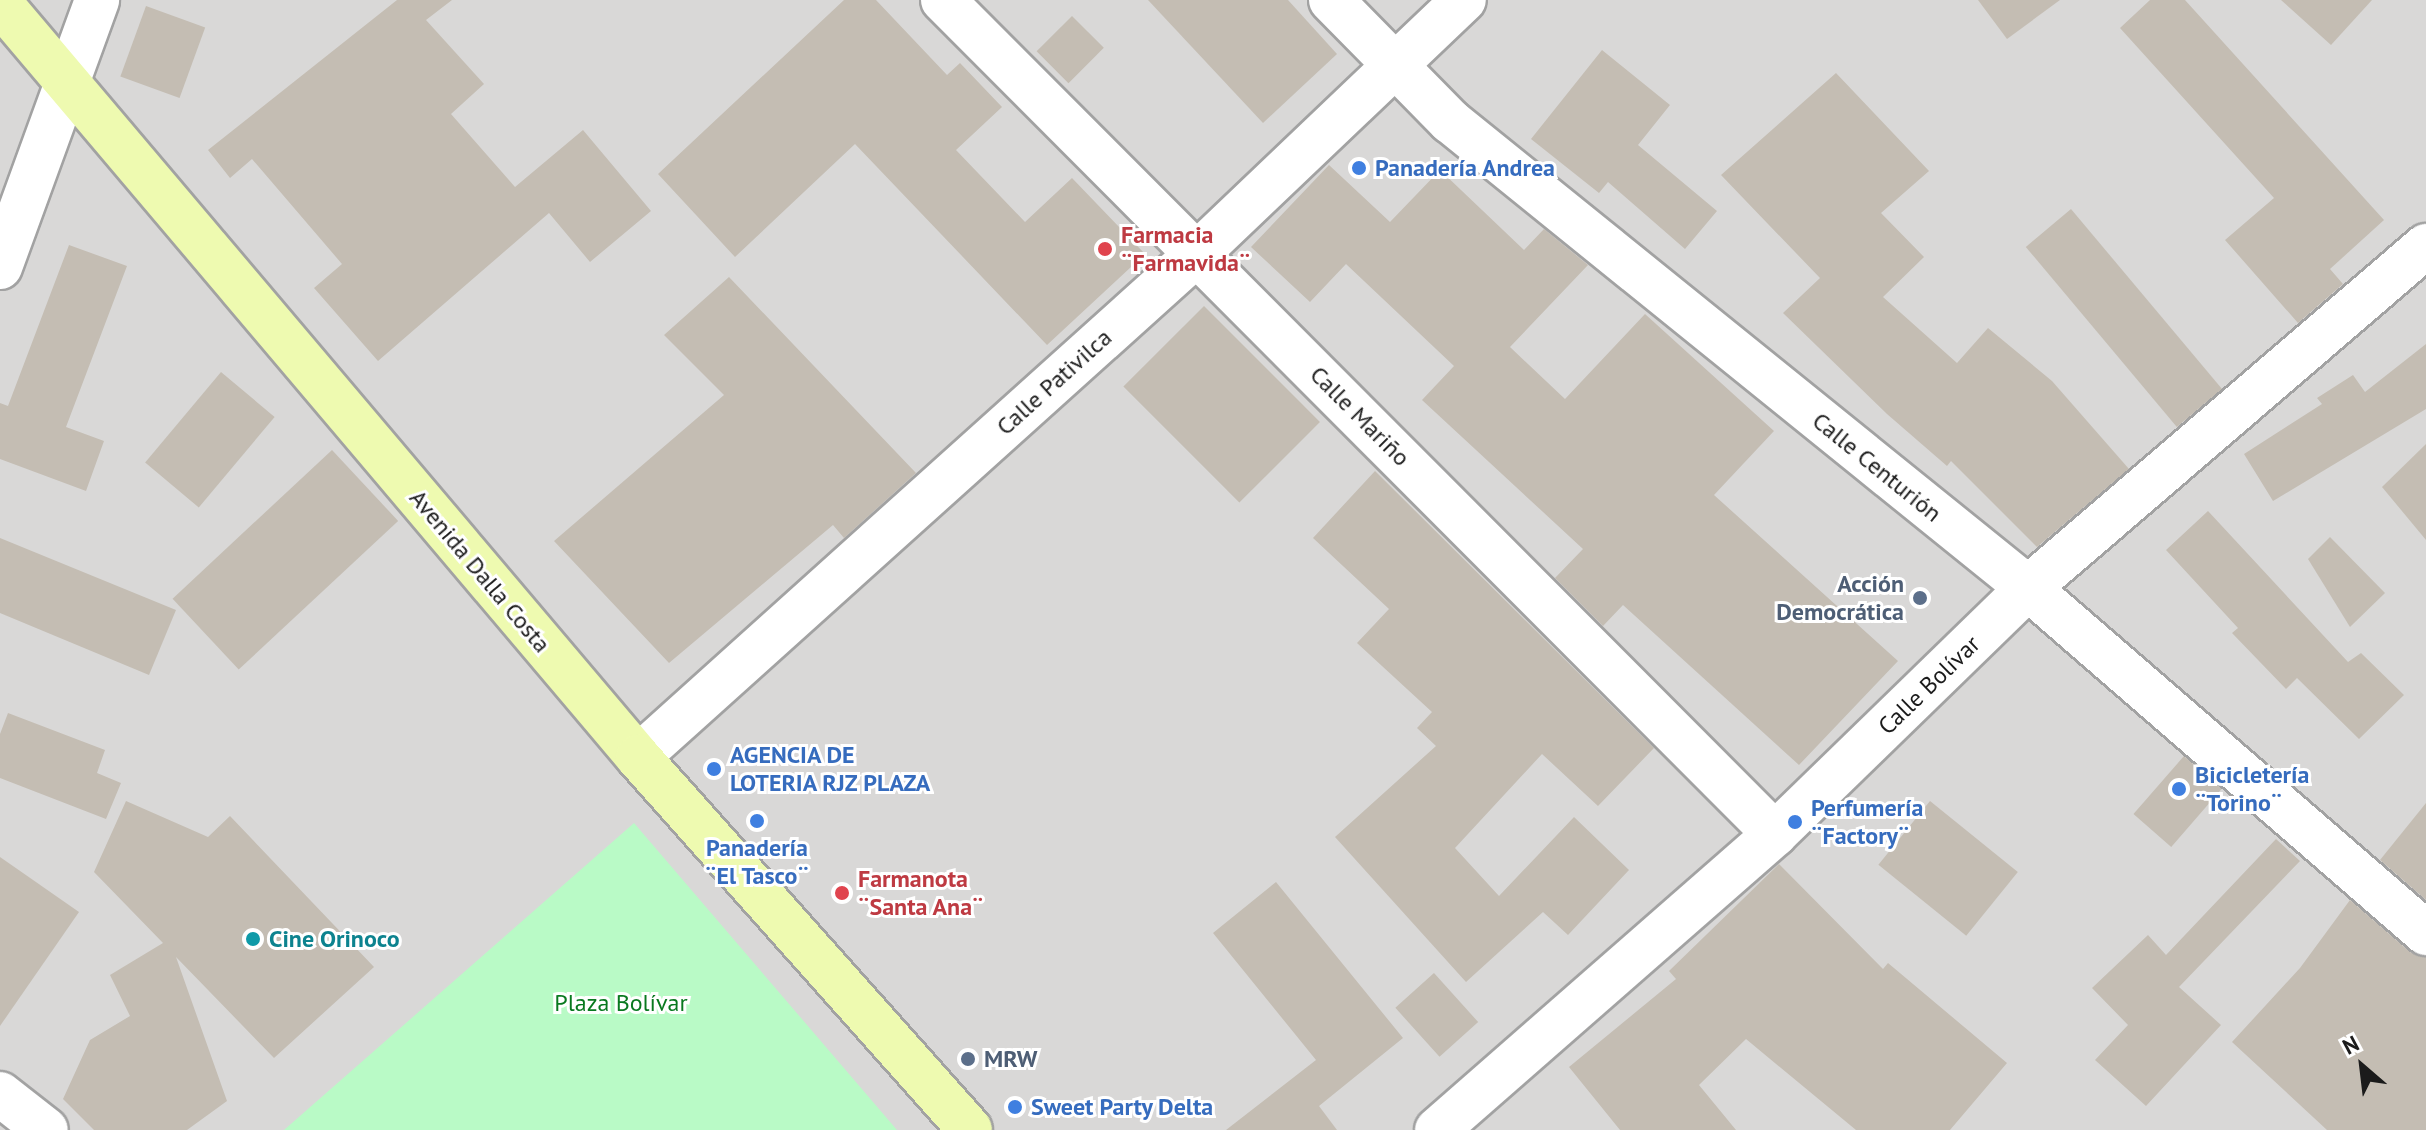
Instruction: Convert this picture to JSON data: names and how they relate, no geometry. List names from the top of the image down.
{
  "streets": {
    "main road": ["Avenida Dalla Costa"],
    "street": [
      "Calle Pativilca",
      "Calle Mariño",
      "Calle Centurión",
      "Calle Bolívar"
    ]
  },
  "crossings": [
    ["Calle Pativilca", "Calle Mariño"],
    ["Calle Pativilca", "Calle Centurión"],
    ["Calle Pativilca", "Avenida Dalla Costa"],
    ["Calle Mariño", "Calle Bolívar"],
    ["Calle Centurión", "Calle Bolívar"]
  ],
  "parks": ["Plaza Bolívar"],
  "places": [
    "Panadería Andrea",
    "Farmacia ¨Farmavida¨",
    "Acción Democrática",
    "AGENCIA DE LOTERIA RJZ PLAZA",
    "Bicicletería ¨Torino¨",
    "Panadería ¨El Tasco¨",
    "Perfumería ¨Factory¨",
    "Farmanota ¨Santa Ana¨",
    "Cine Orinoco",
    "MRW",
    "Sweet Party Delta"
  ],
  "north": "top left"
}
